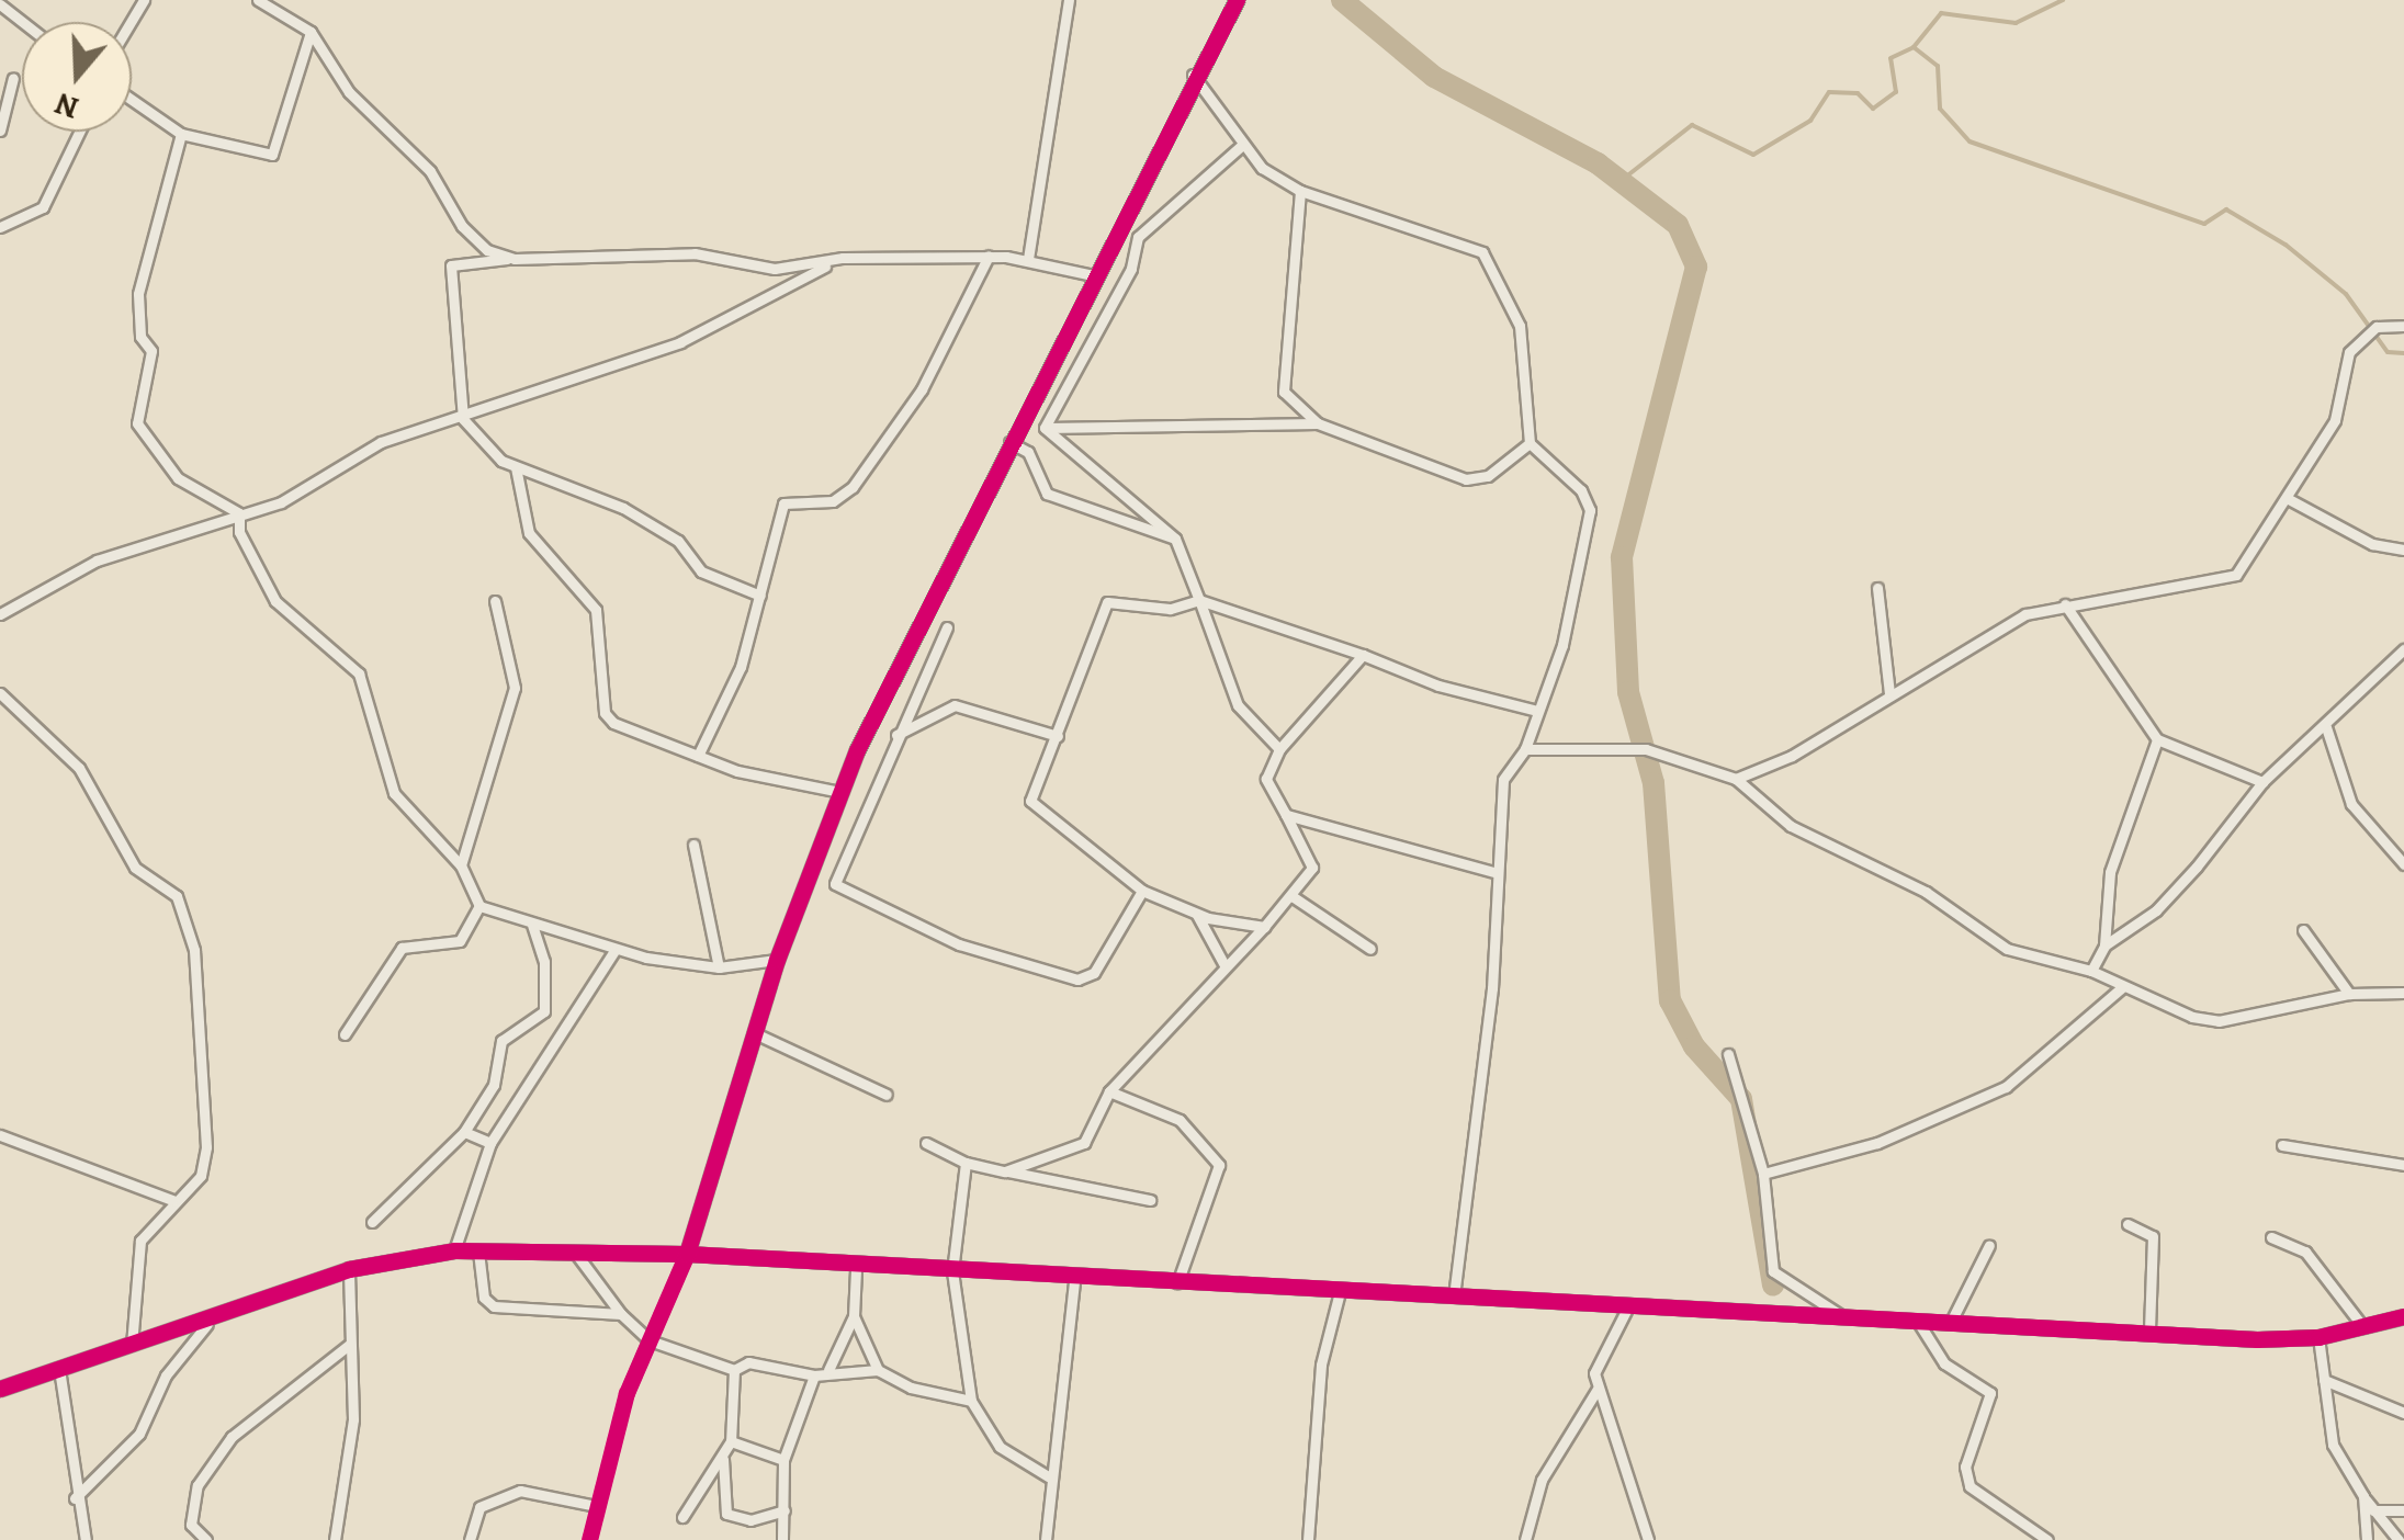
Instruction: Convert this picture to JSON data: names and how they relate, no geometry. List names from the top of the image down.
{
  "north": "bottom"
}
